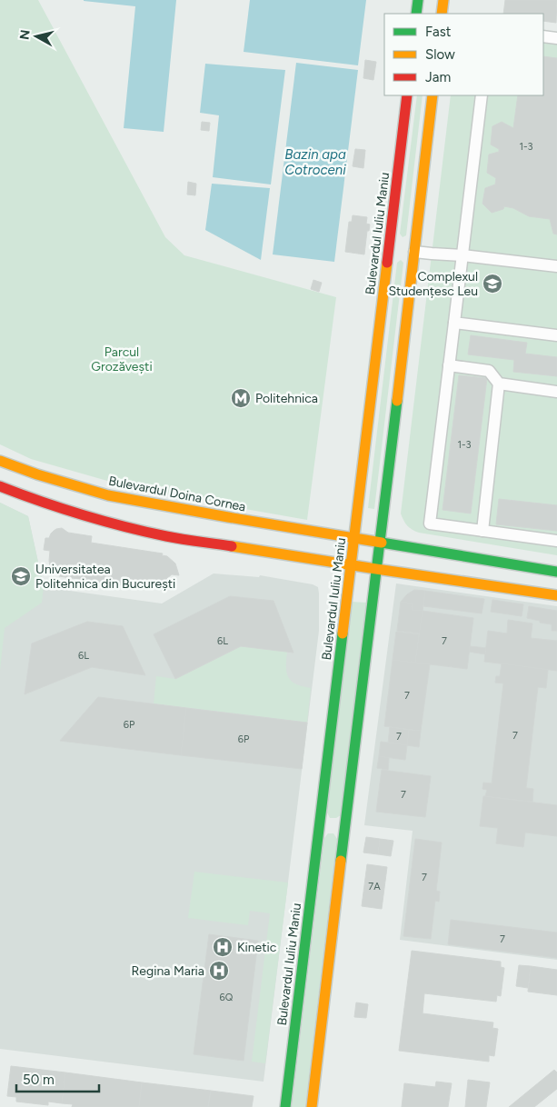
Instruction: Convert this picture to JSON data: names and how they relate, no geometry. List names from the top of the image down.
{
  "streets": {
    "main road": ["Bulevardul Iuliu Maniu", "Bulevardul Doina Cornea"]
  },
  "crossings": [
    ["Bulevardul Iuliu Maniu", "Bulevardul Doina Cornea"]
  ],
  "water": ["Bazin apa Cotroceni"],
  "parks": ["Parcul Grozăvești"],
  "places": {
    "school or university": ["Complexul Studențesc Leu", "Universitatea Politehnica din București"],
    "metro station": ["Politehnica"],
    "hospital": ["Kinetic", "Regina Maria"]
  },
  "house_numbers": [
    "1-3",
    "1-3",
    "6L",
    "7",
    "6L",
    "7",
    "6P",
    "7",
    "7",
    "6P",
    "7",
    "7",
    "7A",
    "7",
    "6Q"
  ],
  "legend": ["Fast", "Slow", "Jam"],
  "scale_bar": "50 m",
  "north": "left"
}
